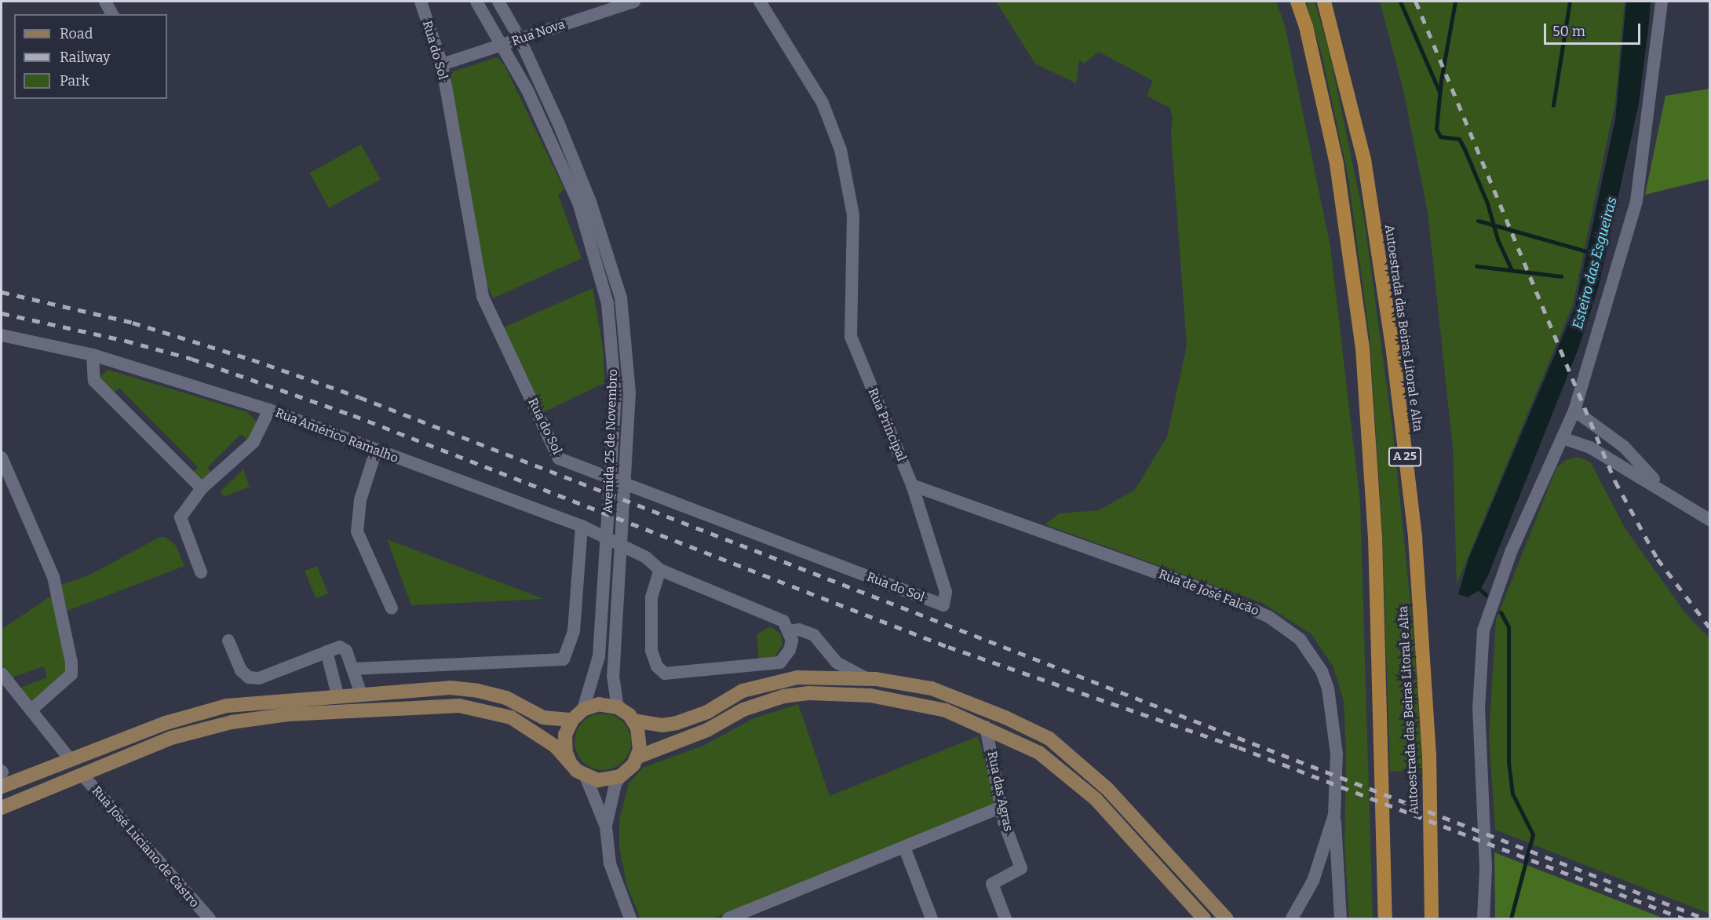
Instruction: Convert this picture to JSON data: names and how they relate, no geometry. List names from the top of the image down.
{
  "streets": {
    "highway": ["Autoestrada das Beiras Litoral e Alta", "A 25"],
    "street": [
      "Rua Nova",
      "Rua do Sol",
      "Rua Principal",
      "Rua Américo Ramalho",
      "Avenida 25 de Novembro",
      "Rua de José Falcão",
      "Rua das Agras",
      "Rua José Luciano de Castro"
    ]
  },
  "crossings": [
    ["Rua Nova", "Rua do Sol"],
    ["Rua Nova", "Avenida 25 de Novembro"],
    ["Rua do Sol", "Rua Principal"],
    ["Rua Principal", "Rua de José Falcão"]
  ],
  "water": ["Esteiro das Esgueiras"],
  "legend": ["Road", "Railway", "Park"],
  "scale_bar": "50 m"
}
